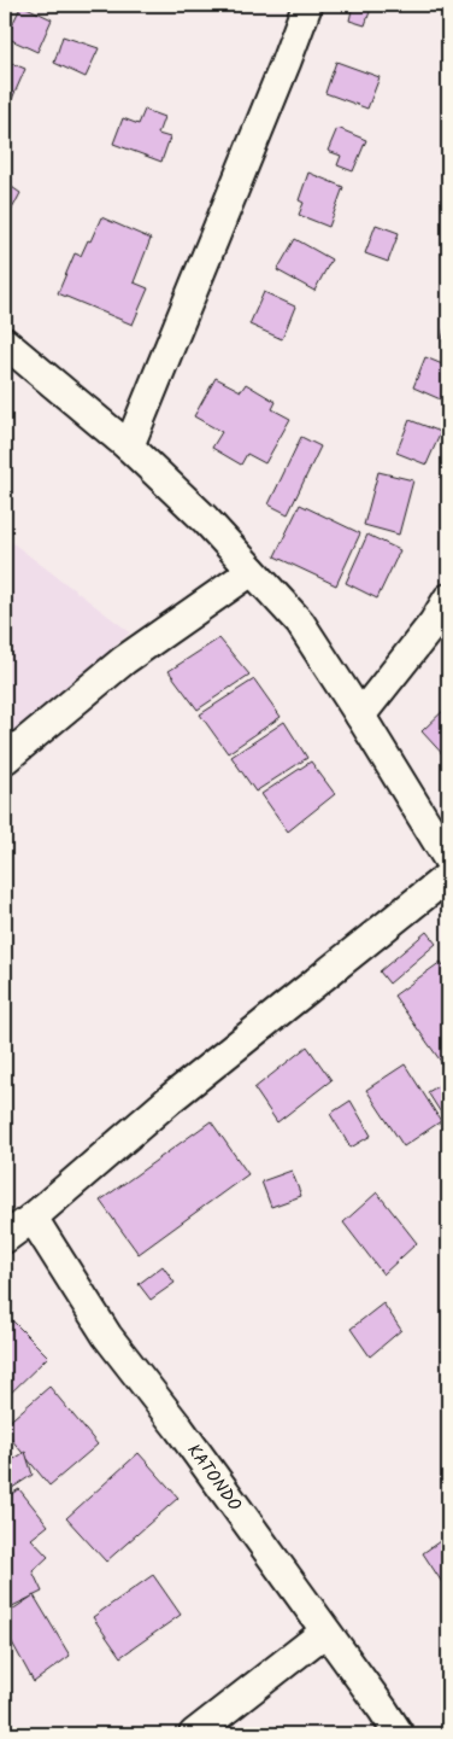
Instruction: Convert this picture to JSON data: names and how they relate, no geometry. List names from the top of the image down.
{
  "streets": {
    "street": ["KATONDO"]
  }
}
